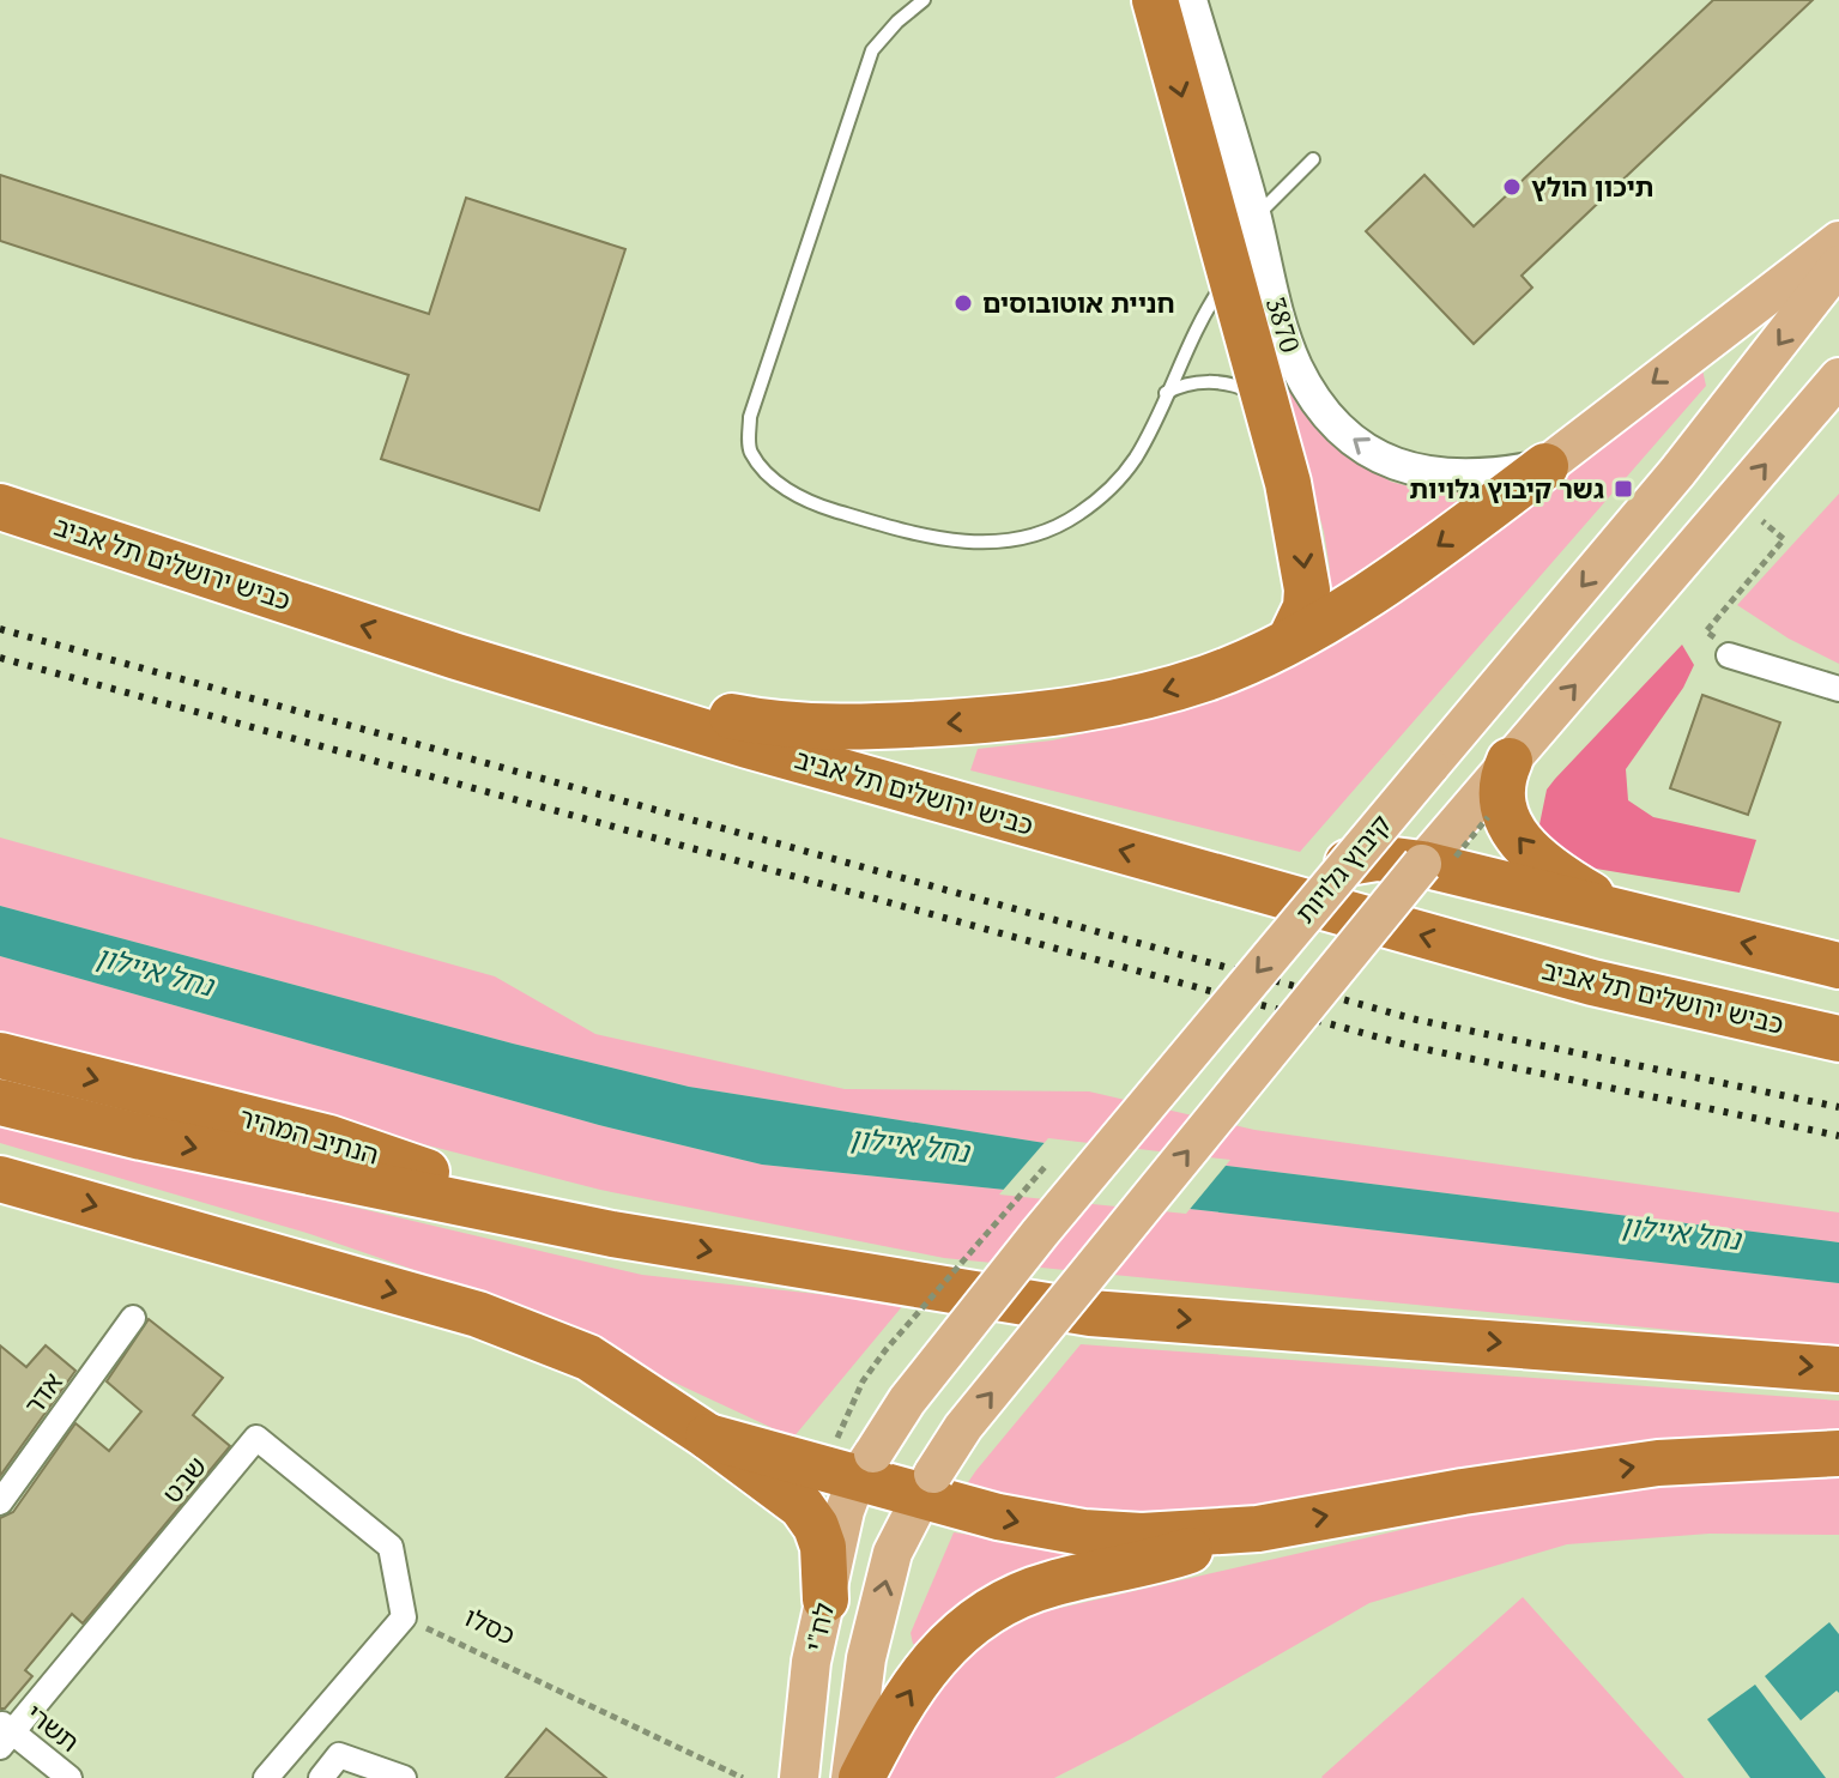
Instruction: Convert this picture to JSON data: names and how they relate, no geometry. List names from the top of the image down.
{
  "streets": {
    "highway": ["כביש ירושלים תל אביב", "הנתיב המהיר"],
    "main road": ["קיבוץ גלויות", "לח\"י"],
    "street": [
      "3870",
      "אדר",
      "שבט",
      "תשרי"
    ],
    "path": ["כסלו"]
  },
  "crossings": [
    ["קיבוץ גלויות", "לח\"י"],
    ["שבט", "כסלו"],
    ["שבט", "תשרי"]
  ],
  "one_way": ["3870"],
  "water": ["נחל איילון"],
  "places": {
    "other": ["תיכון הולץ", "חניית אוטובוסים"],
    "transit": ["גשר קיבוץ גלויות"]
  }
}
